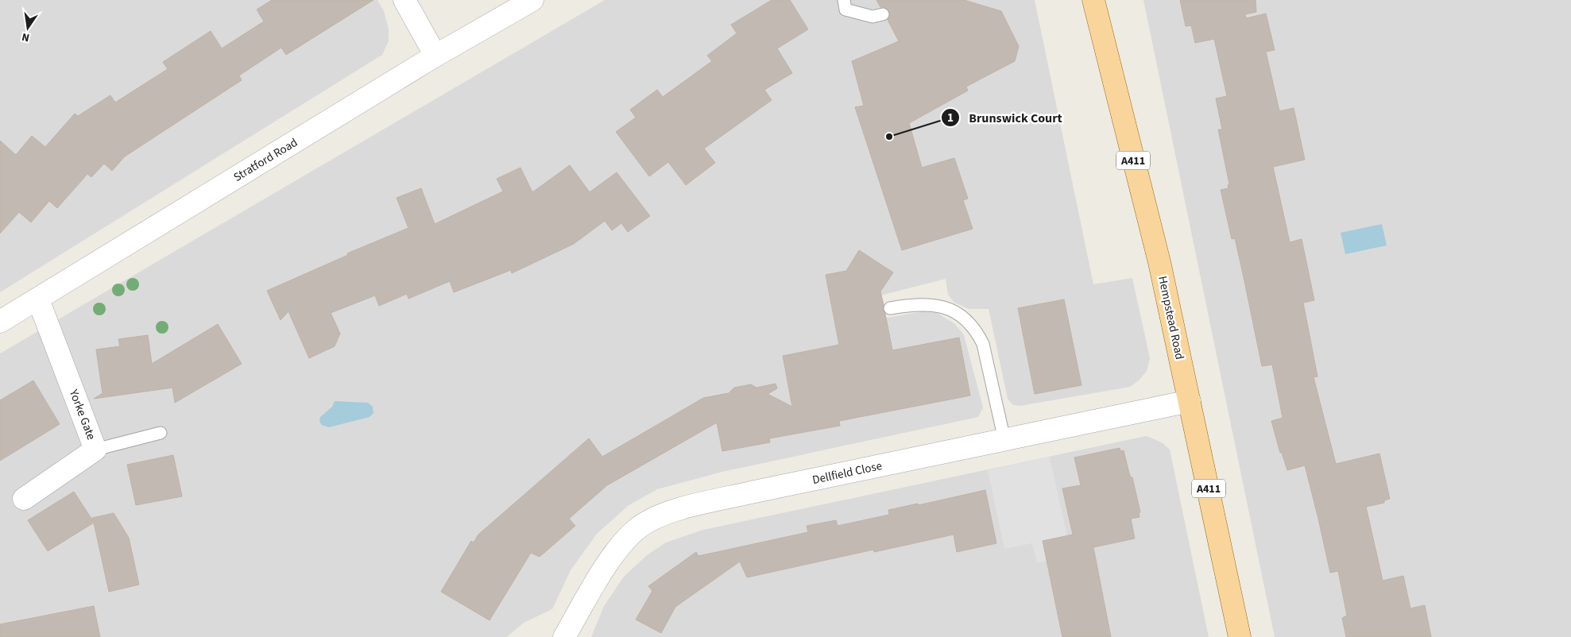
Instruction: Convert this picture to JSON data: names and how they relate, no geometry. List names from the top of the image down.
{
  "streets": {
    "main road": ["A411", "Hempstead Road"],
    "street": ["Stratford Road", "Yorke Gate", "Dellfield Close"]
  },
  "crossings": [
    ["Stratford Road", "Yorke Gate"],
    ["Hempstead Road", "Dellfield Close"]
  ],
  "places": ["Brunswick Court"],
  "north": "bottom"
}
